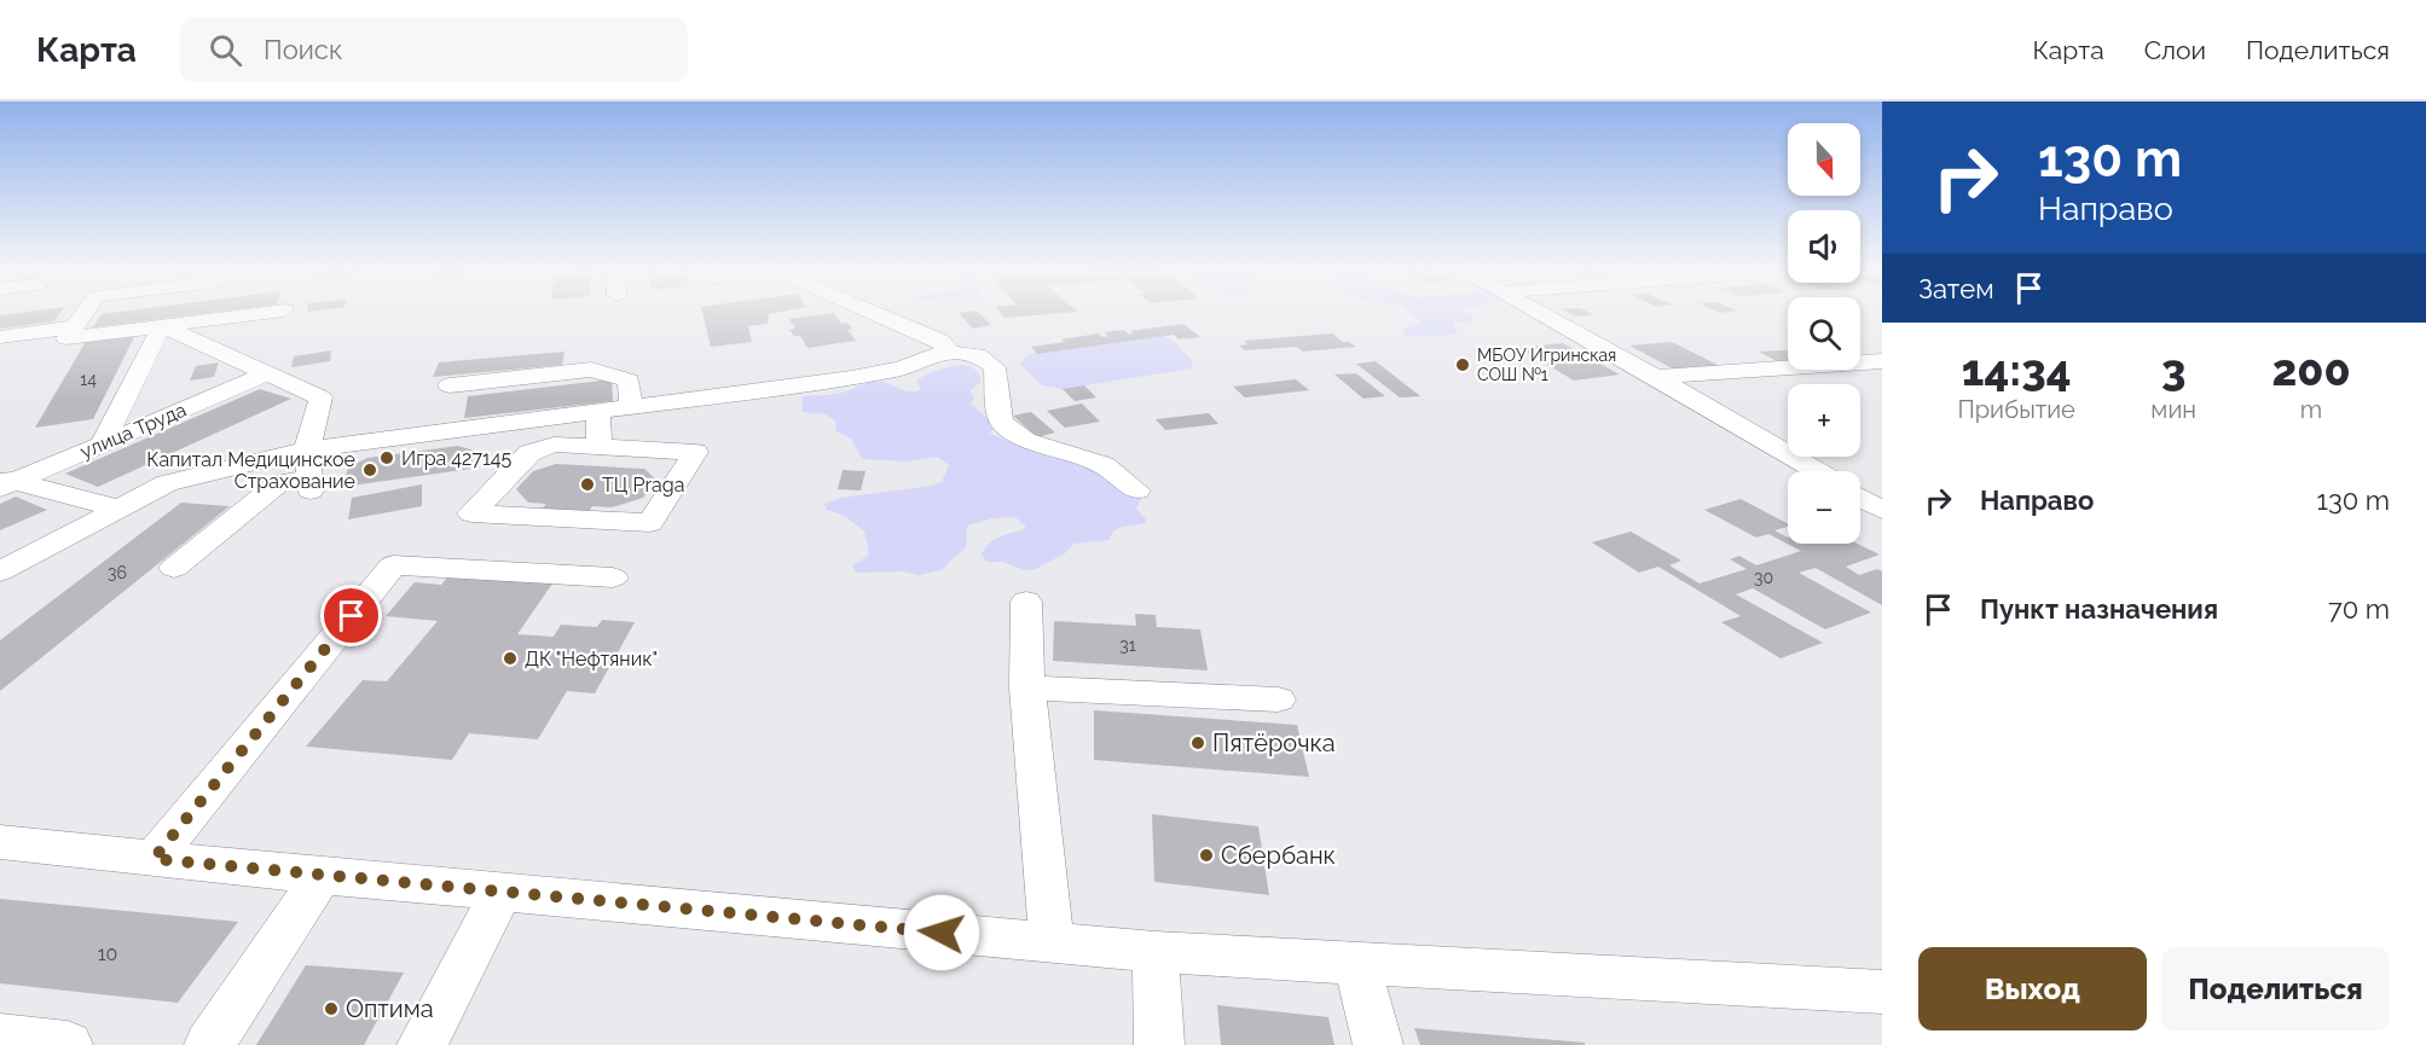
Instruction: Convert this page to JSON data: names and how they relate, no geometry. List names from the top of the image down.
{
  "streets": {
    "street": ["улица Труда"]
  },
  "places": [
    "МБОУ Игринская СОШ №1",
    "Игра 427145",
    "Капитал Медицинское Страхование",
    "ТЦ Praga",
    "ДК \"Нефтяник\"",
    "Пятёрочка",
    "Сбербанк",
    "Оптима"
  ],
  "house_numbers": [
    "14",
    "36",
    "30",
    "31",
    "10"
  ],
  "north": "bottom",
  "page": {
    "header": "Карта",
    "search": "Поиск",
    "nav": ["Карта", "Слои", "Поделиться"],
    "turn": ["130 m", "Направо"],
    "map_buttons": ["+", "−"],
    "then": "Затем",
    "eta": [
      "14:34",
      "Прибытие",
      "3",
      "мин",
      "200",
      "m"
    ],
    "list": [
      {
        "name": "Направо",
        "value": "130 m"
      },
      {
        "name": "Пункт назначения",
        "value": "70 m"
      }
    ],
    "buttons": ["Выход", "Поделиться"]
  }
}
